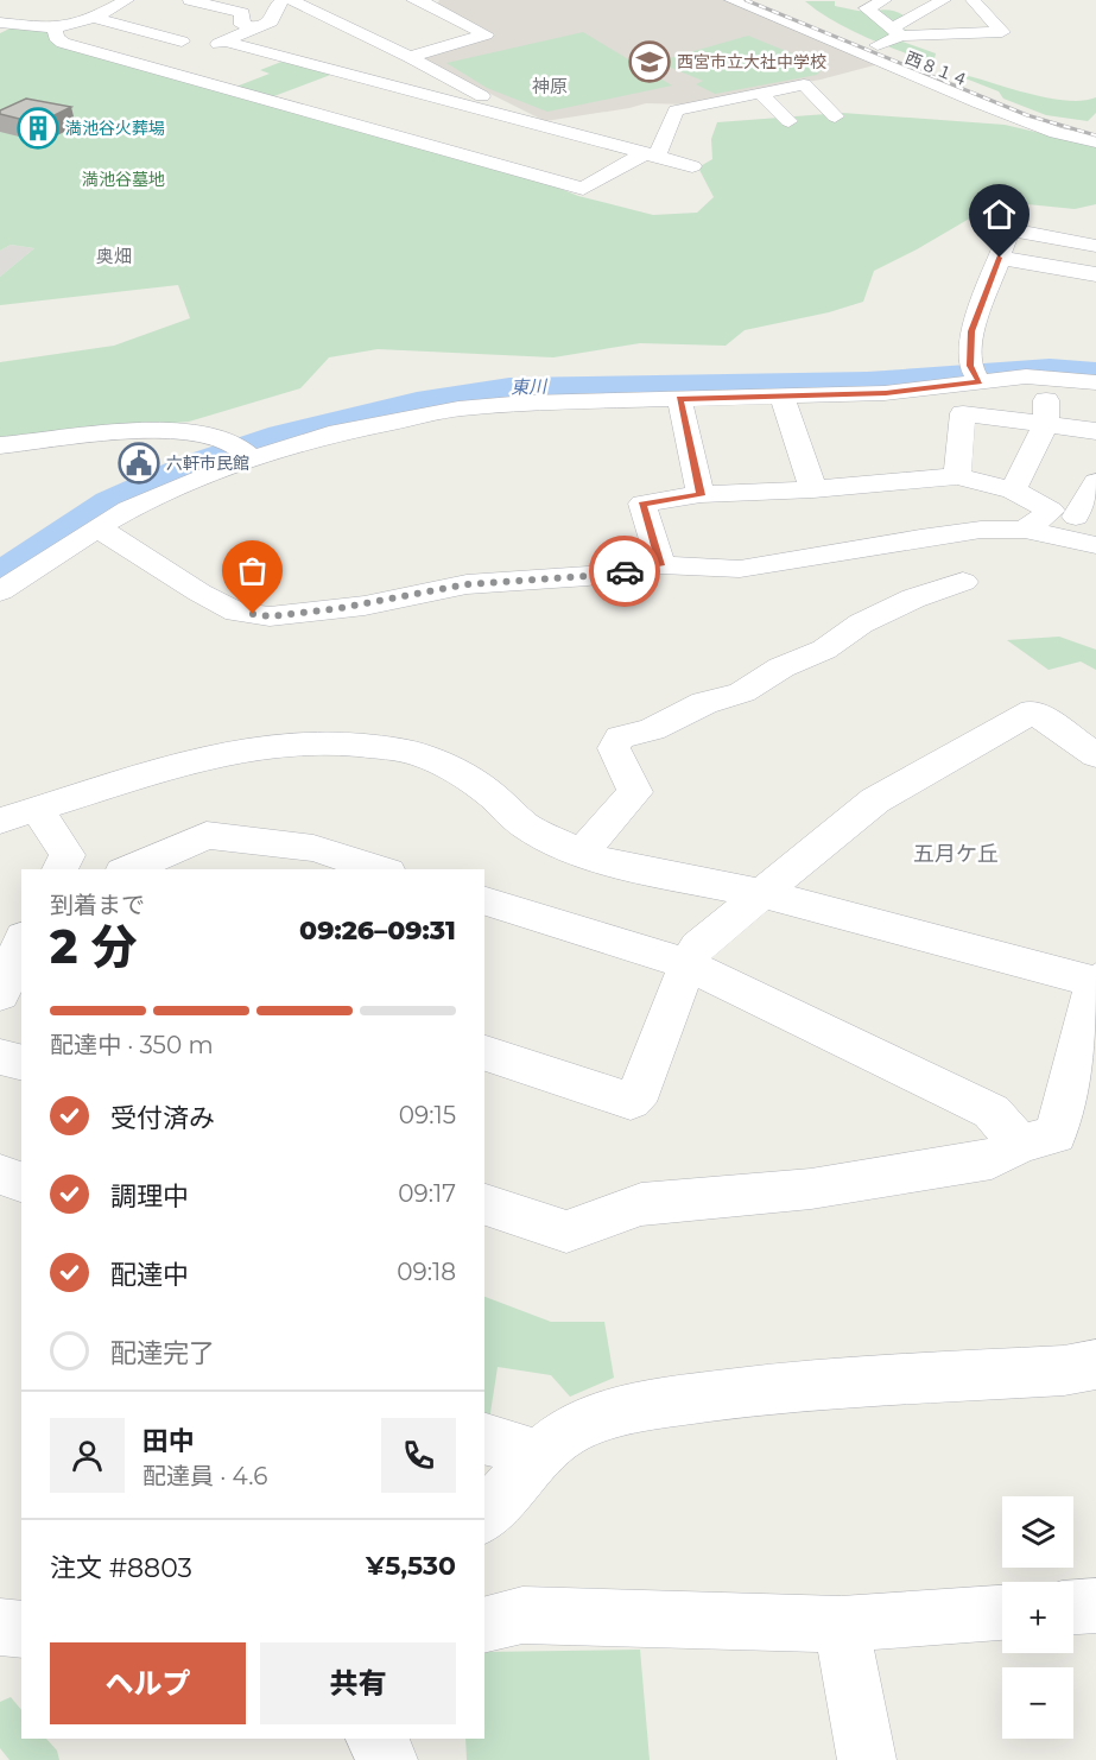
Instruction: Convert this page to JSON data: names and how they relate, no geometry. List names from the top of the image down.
{
  "streets": {
    "street": ["西８１４"]
  },
  "districts": ["神原", "奥畑", "五月ケ丘"],
  "water": ["東川"],
  "parks": ["満池谷墓地"],
  "places": {
    "school or university": ["西宮市立大社中学校"],
    "building": ["満池谷火葬場"],
    "public building": ["六軒市民館"]
  },
  "page": {
    "heading": ["2 分", "到着まで", "09:26–09:31"],
    "panel": [
      "田中",
      "配達員 · 4.6",
      "注文 #8803",
      "¥5,530"
    ],
    "bar": "配達中 · 350 m",
    "list": [
      ["受付済み", "09:15"],
      ["調理中", "09:17"],
      ["配達中", "09:18"],
      "配達完了"
    ],
    "map_buttons": ["+", "−"],
    "buttons": ["ヘルプ", "共有"]
  }
}
